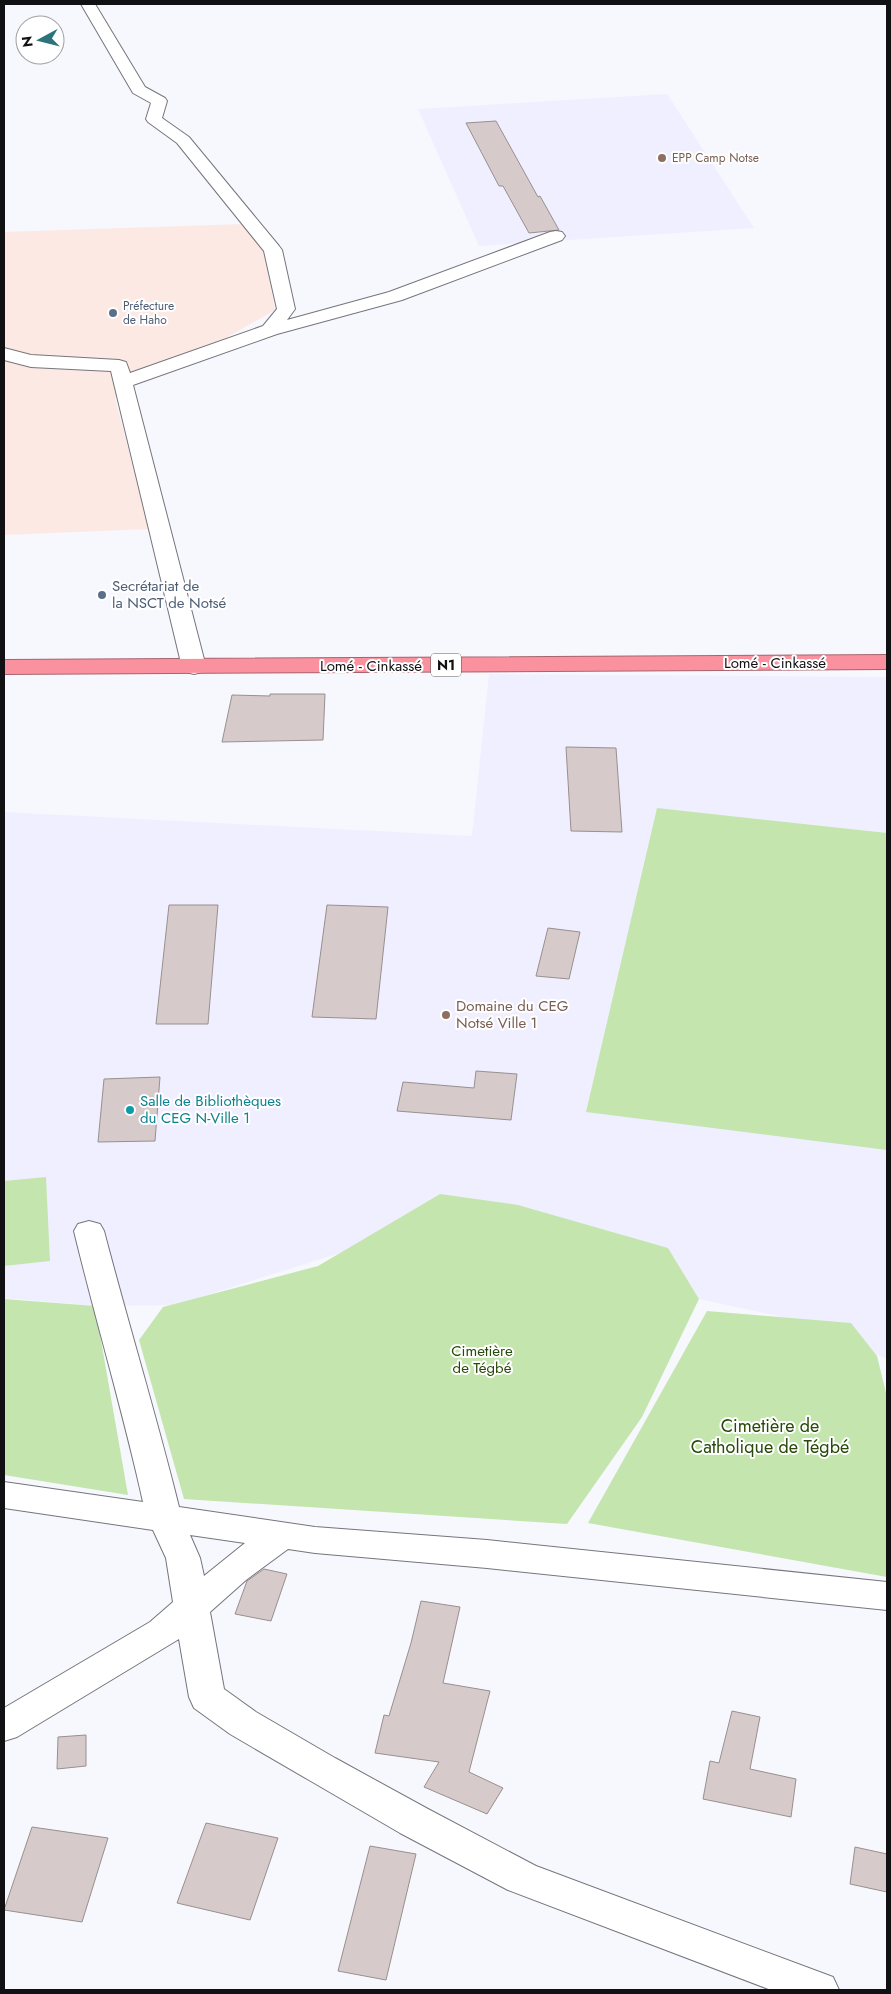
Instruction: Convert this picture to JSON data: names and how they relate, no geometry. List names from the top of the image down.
{
  "streets": {
    "highway": ["Lomé - Cinkassé", "N1"]
  },
  "parks": ["Cimetière de Tégbé", "Cimetière de Catholique de Tégbé"],
  "places": [
    "EPP Camp Notse",
    "Préfecture de Haho",
    "Secrétariat de la NSCT de Notsé",
    "Domaine du CEG Notsé Ville 1",
    "Salle de Bibliothèques du CEG N-Ville 1"
  ],
  "north": "left"
}
